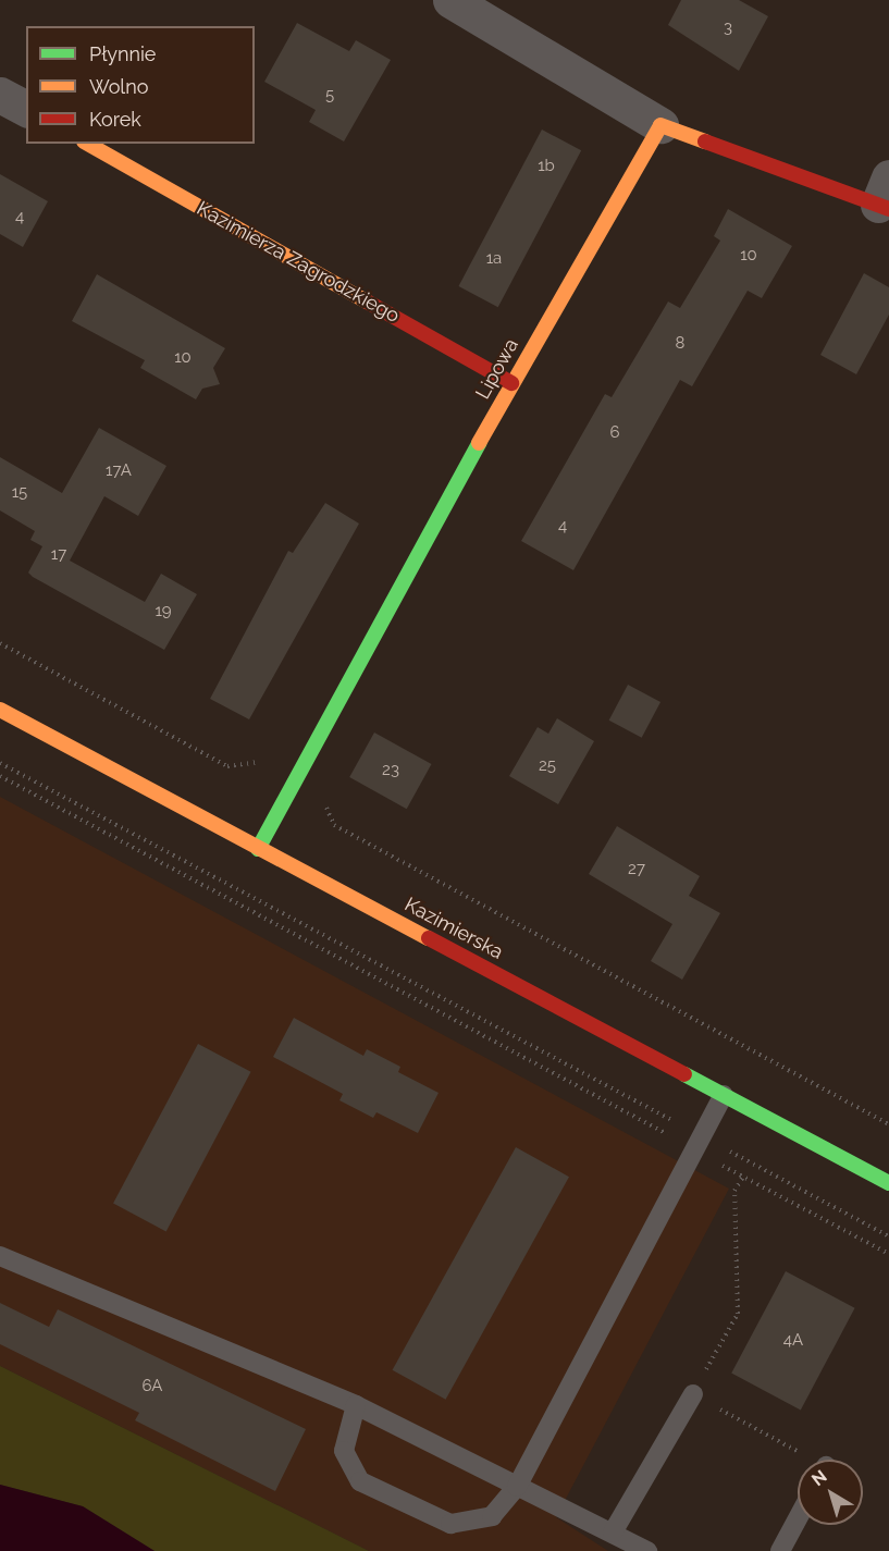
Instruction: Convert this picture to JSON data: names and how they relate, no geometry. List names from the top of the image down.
{
  "streets": {
    "street": ["Kazimierza Zagrodzkiego", "Lipowa", "Kazimierska"]
  },
  "crossings": [
    ["Kazimierza Zagrodzkiego", "Lipowa"],
    ["Lipowa", "Kazimierska"]
  ],
  "house_numbers": [
    "3",
    "5",
    "1b",
    "4",
    "10",
    "1a",
    "8",
    "10",
    "6",
    "17A",
    "15",
    "4",
    "17",
    "19",
    "25",
    "23",
    "27",
    "4A",
    "6A"
  ],
  "legend": ["Płynnie", "Wolno", "Korek"],
  "north": "top left"
}
